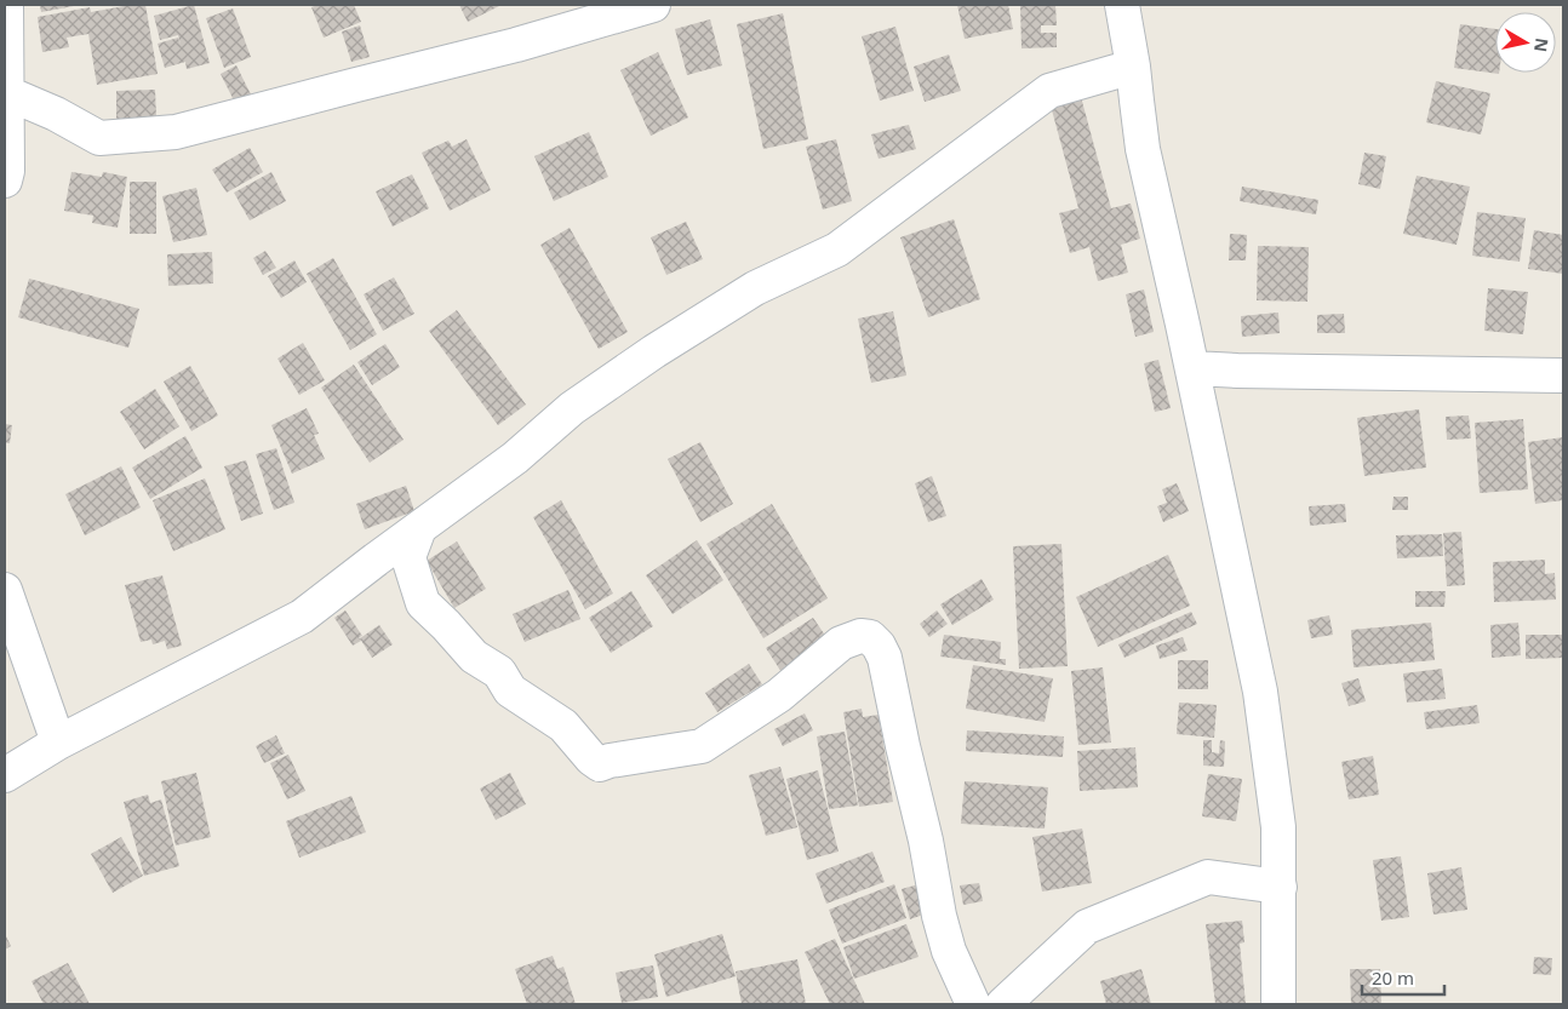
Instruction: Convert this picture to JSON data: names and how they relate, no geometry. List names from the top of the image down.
{
  "scale_bar": "20 m",
  "north": "right"
}
